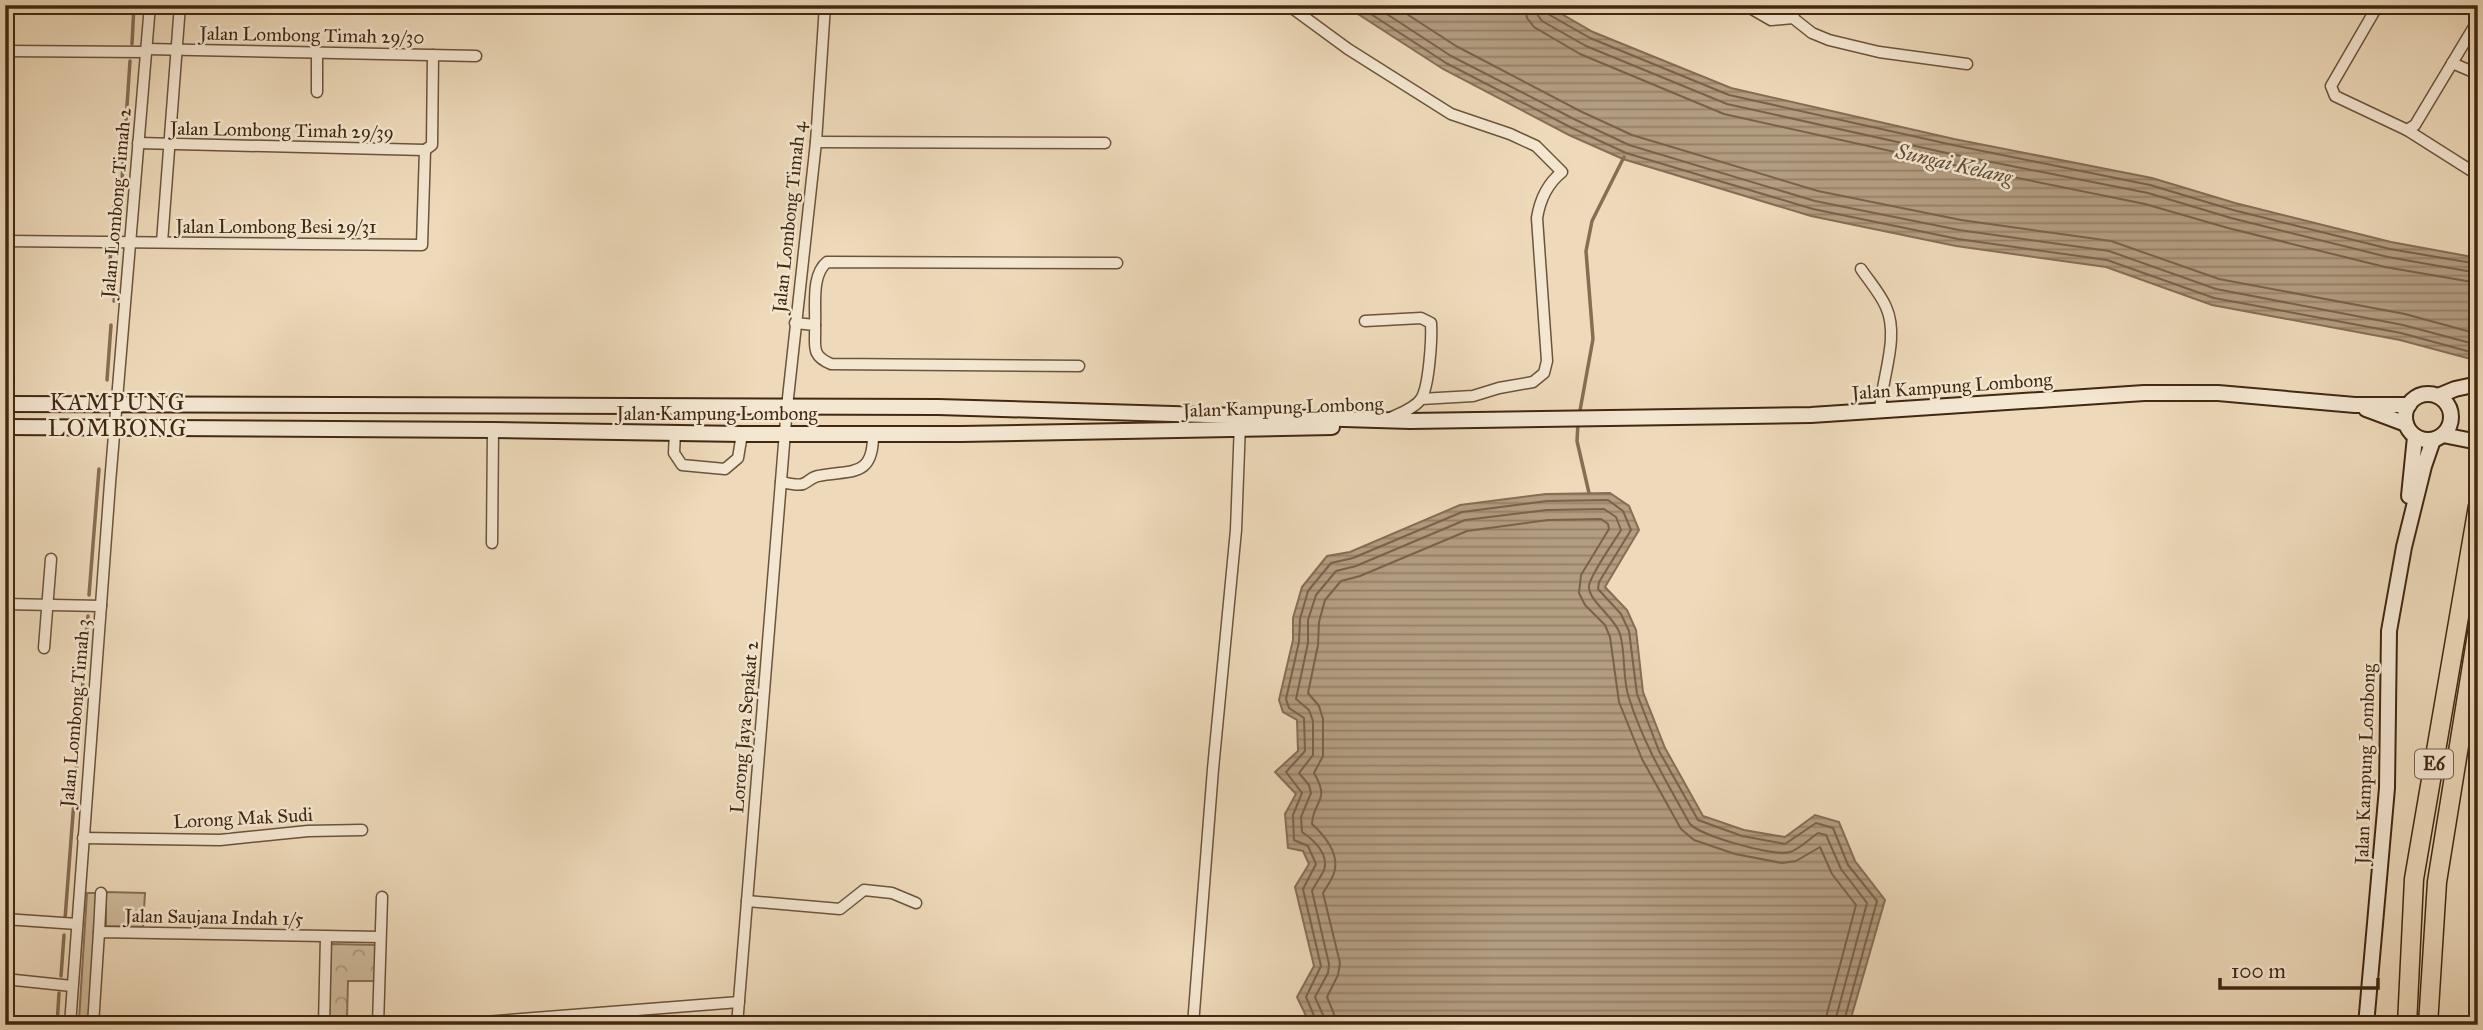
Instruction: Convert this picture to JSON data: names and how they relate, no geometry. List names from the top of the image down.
{
  "streets": {
    "highway": ["E6"],
    "street": [
      "Jalan Lombong Timah 29/30",
      "Jalan Lombong Timah 29/39",
      "Jalan Lombong Timah 2",
      "Jalan Lombong Timah 4",
      "Jalan Lombong Besi 29/31",
      "Jalan Kampung Lombong",
      "Jalan Lombong Timah 3",
      "Lorong Jaya Sepakat 2",
      "Lorong Mak Sudi",
      "Jalan Saujana Indah 1/5"
    ]
  },
  "crossings": [
    ["Jalan Lombong Timah 29/30", "Jalan Lombong Timah 2"],
    ["Jalan Lombong Timah 29/39", "Jalan Lombong Timah 2"],
    ["Jalan Lombong Timah 29/39", "Jalan Lombong Besi 29/31"],
    ["Jalan Lombong Timah 2", "Jalan Lombong Besi 29/31"],
    ["Jalan Lombong Timah 2", "Jalan Kampung Lombong"],
    ["Jalan Lombong Timah 2", "Jalan Lombong Timah 3"],
    ["Jalan Lombong Timah 4", "Jalan Kampung Lombong"],
    ["Jalan Lombong Timah 4", "Lorong Jaya Sepakat 2"],
    ["Jalan Kampung Lombong", "Jalan Lombong Timah 3"],
    ["Jalan Kampung Lombong", "Lorong Jaya Sepakat 2"],
    ["Jalan Lombong Timah 3", "Lorong Mak Sudi"]
  ],
  "districts": ["KAMPUNG LOMBONG"],
  "water": ["Sungai Kelang"],
  "scale_bar": "100 m"
}
